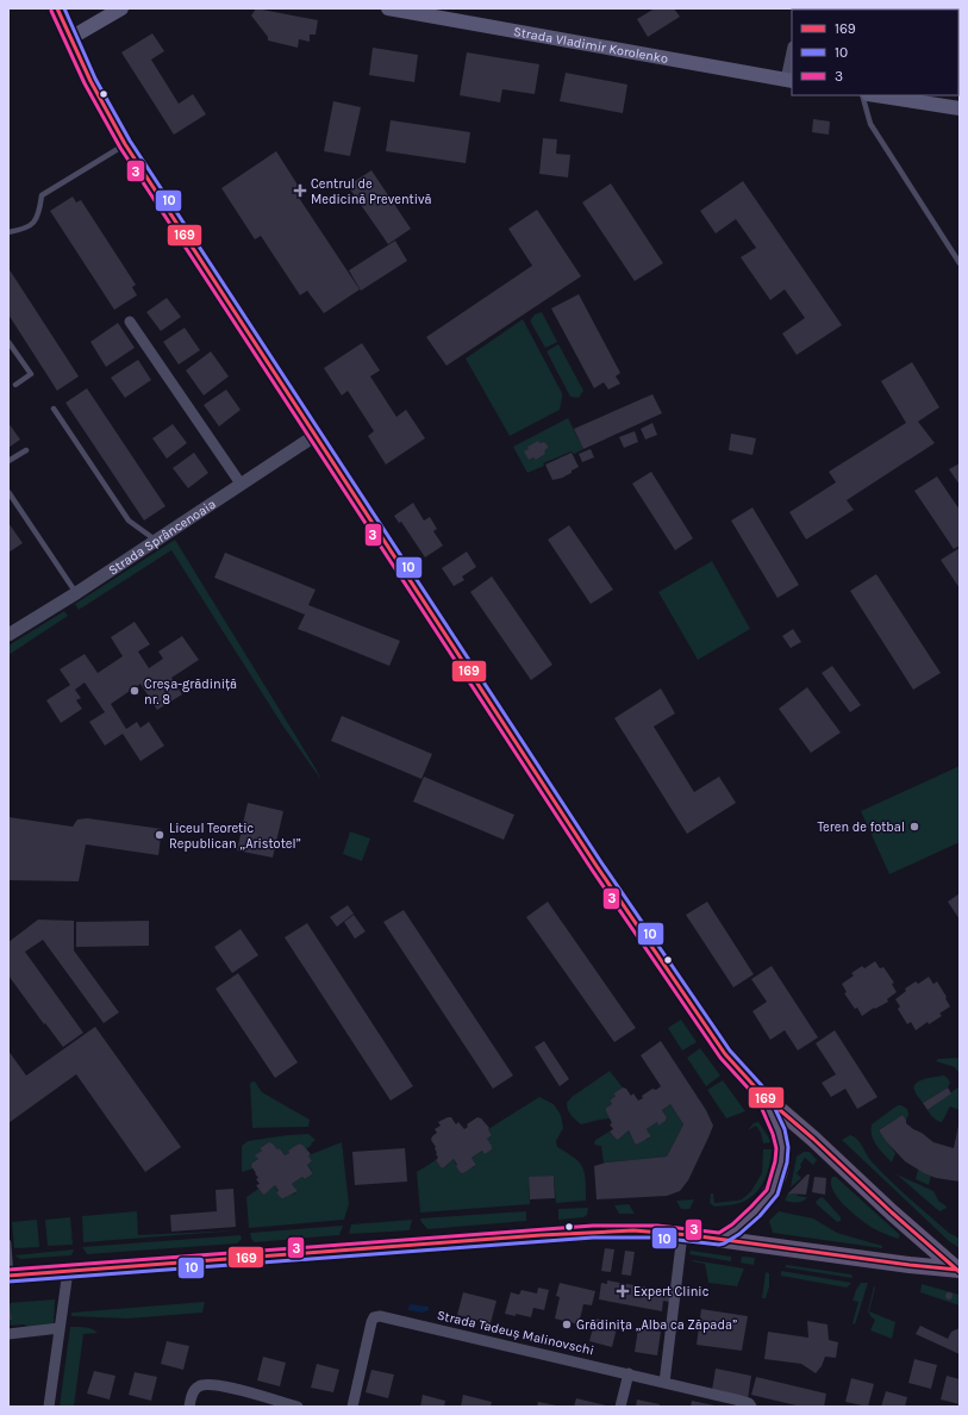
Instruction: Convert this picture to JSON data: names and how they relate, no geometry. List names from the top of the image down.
{
  "streets": {
    "main road": ["Strada Vladimir Korolenko"],
    "street": ["Strada Sprâncenoaia", "Strada Tadeuș Malinovschi"]
  },
  "places": {
    "health": ["Centrul de Medicină Preventivă", "Expert Clinic"],
    "other": [
      "Creșa-grădiniță nr. 8",
      "Teren de fotbal",
      "Liceul Teoretic Republican „Aristotel”",
      "Grădinița „Alba ca Zăpada”"
    ]
  },
  "lines": ["transit line 169", "transit line 10", "transit line 3"],
  "legend": ["169", "10", "3"]
}
